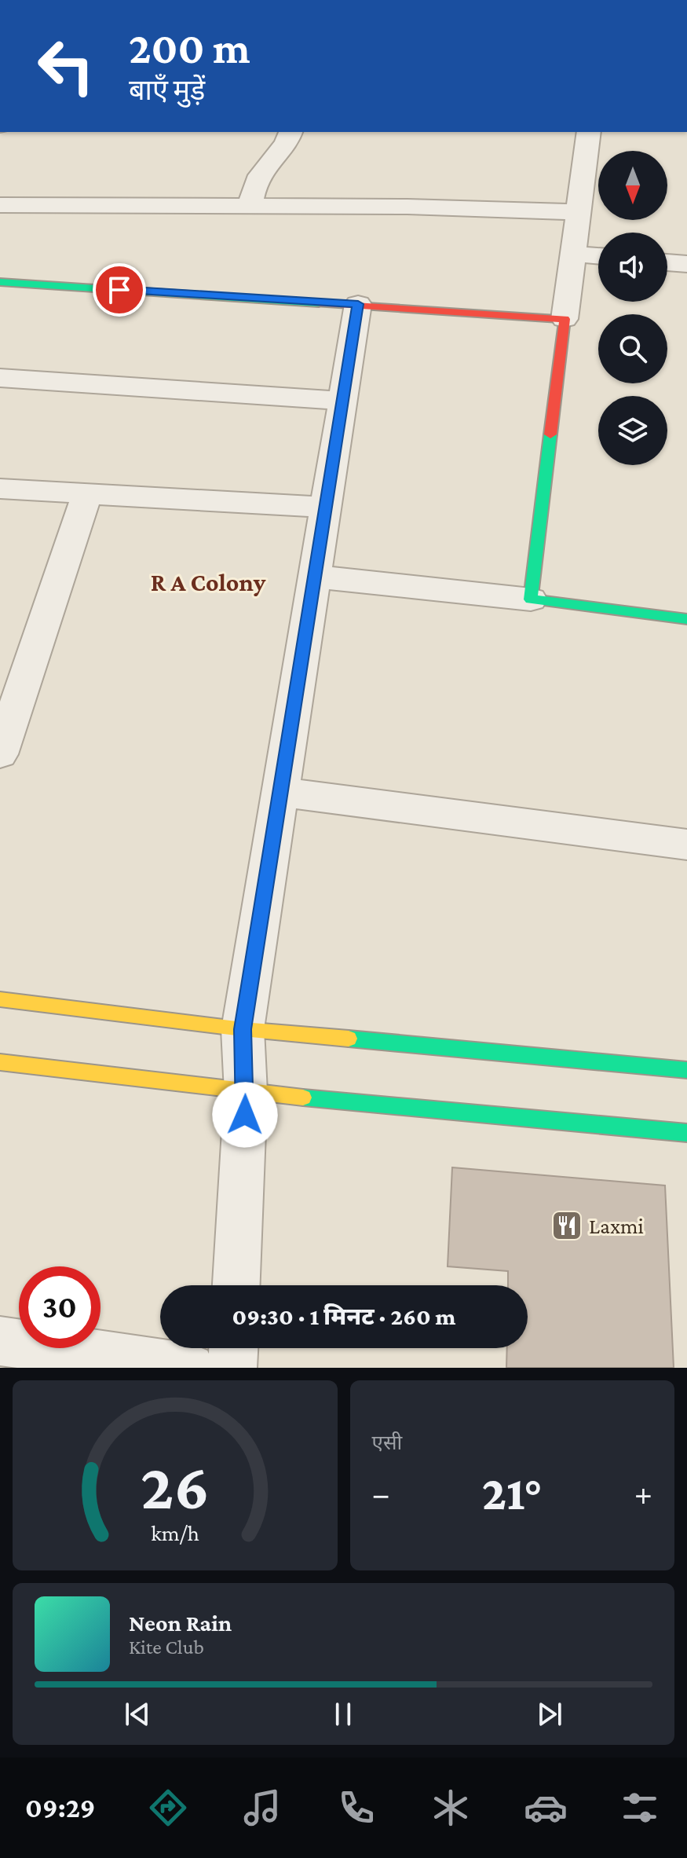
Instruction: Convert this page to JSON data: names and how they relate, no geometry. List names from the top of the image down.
{
  "districts": ["R A Colony"],
  "places": {
    "restaurant": ["Laxmi"]
  },
  "north": "bottom",
  "page": {
    "turn": ["200 m", "बाएँ मुड़ें"],
    "limit": "30",
    "trip": "09:30 · 1 मिनट · 260 m",
    "tile": "एसी",
    "heat": ["−", "21°", "+"],
    "song": ["Neon Rain", "Kite Club"],
    "tabs": "09:29",
    "gauge": ["26", "km/h"]
  }
}
